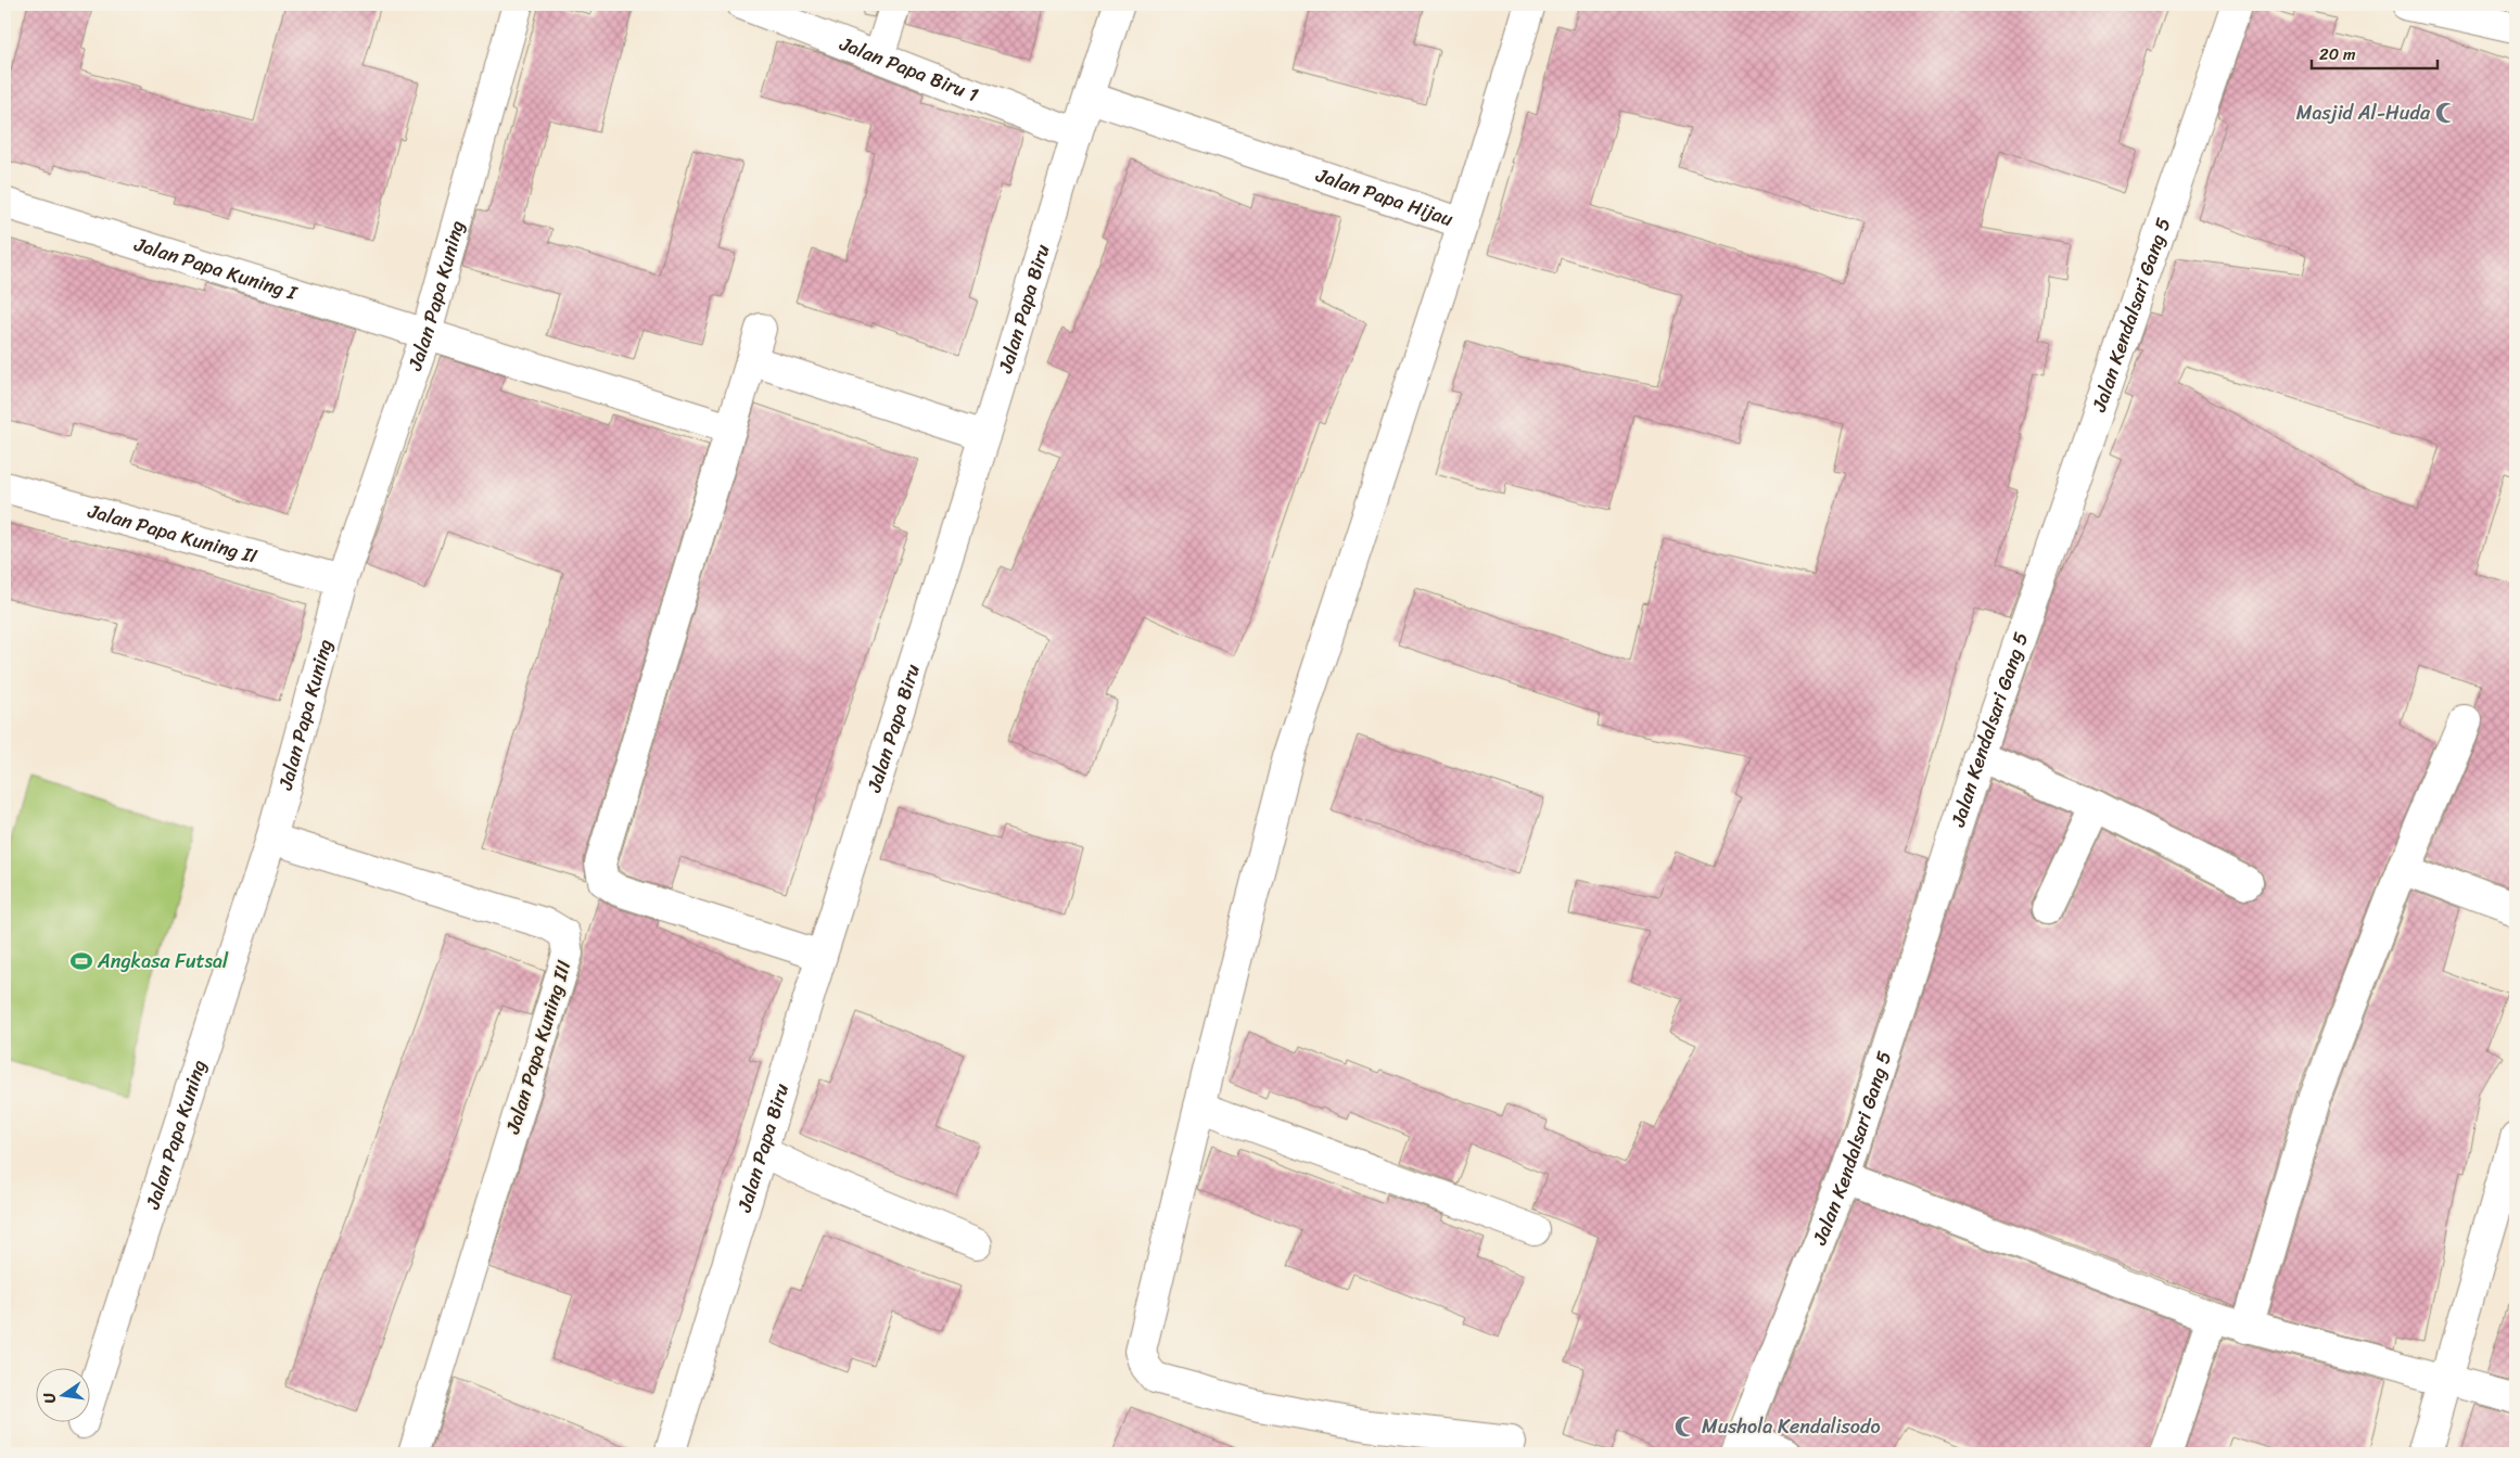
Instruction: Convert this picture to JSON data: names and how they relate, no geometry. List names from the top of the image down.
{
  "streets": {
    "street": [
      "Jalan Papa Biru 1",
      "Jalan Papa Hijau",
      "Jalan Papa Kuning I",
      "Jalan Papa Kuning",
      "Jalan Papa Biru",
      "Jalan Kendalsari Gang 5",
      "Jalan Papa Kuning II",
      "Jalan Papa Kuning III"
    ]
  },
  "crossings": [
    ["Jalan Papa Biru 1", "Jalan Papa Biru"],
    ["Jalan Papa Hijau", "Jalan Papa Biru"],
    ["Jalan Papa Kuning I", "Jalan Papa Kuning"],
    ["Jalan Papa Kuning", "Jalan Papa Kuning II"],
    ["Jalan Papa Kuning", "Jalan Papa Kuning III"]
  ],
  "places": {
    "mosque": ["Masjid Al-Huda", "Mushola Kendalisodo"],
    "sports": ["Angkasa Futsal"]
  },
  "scale_bar": "20 m",
  "north": "left"
}
